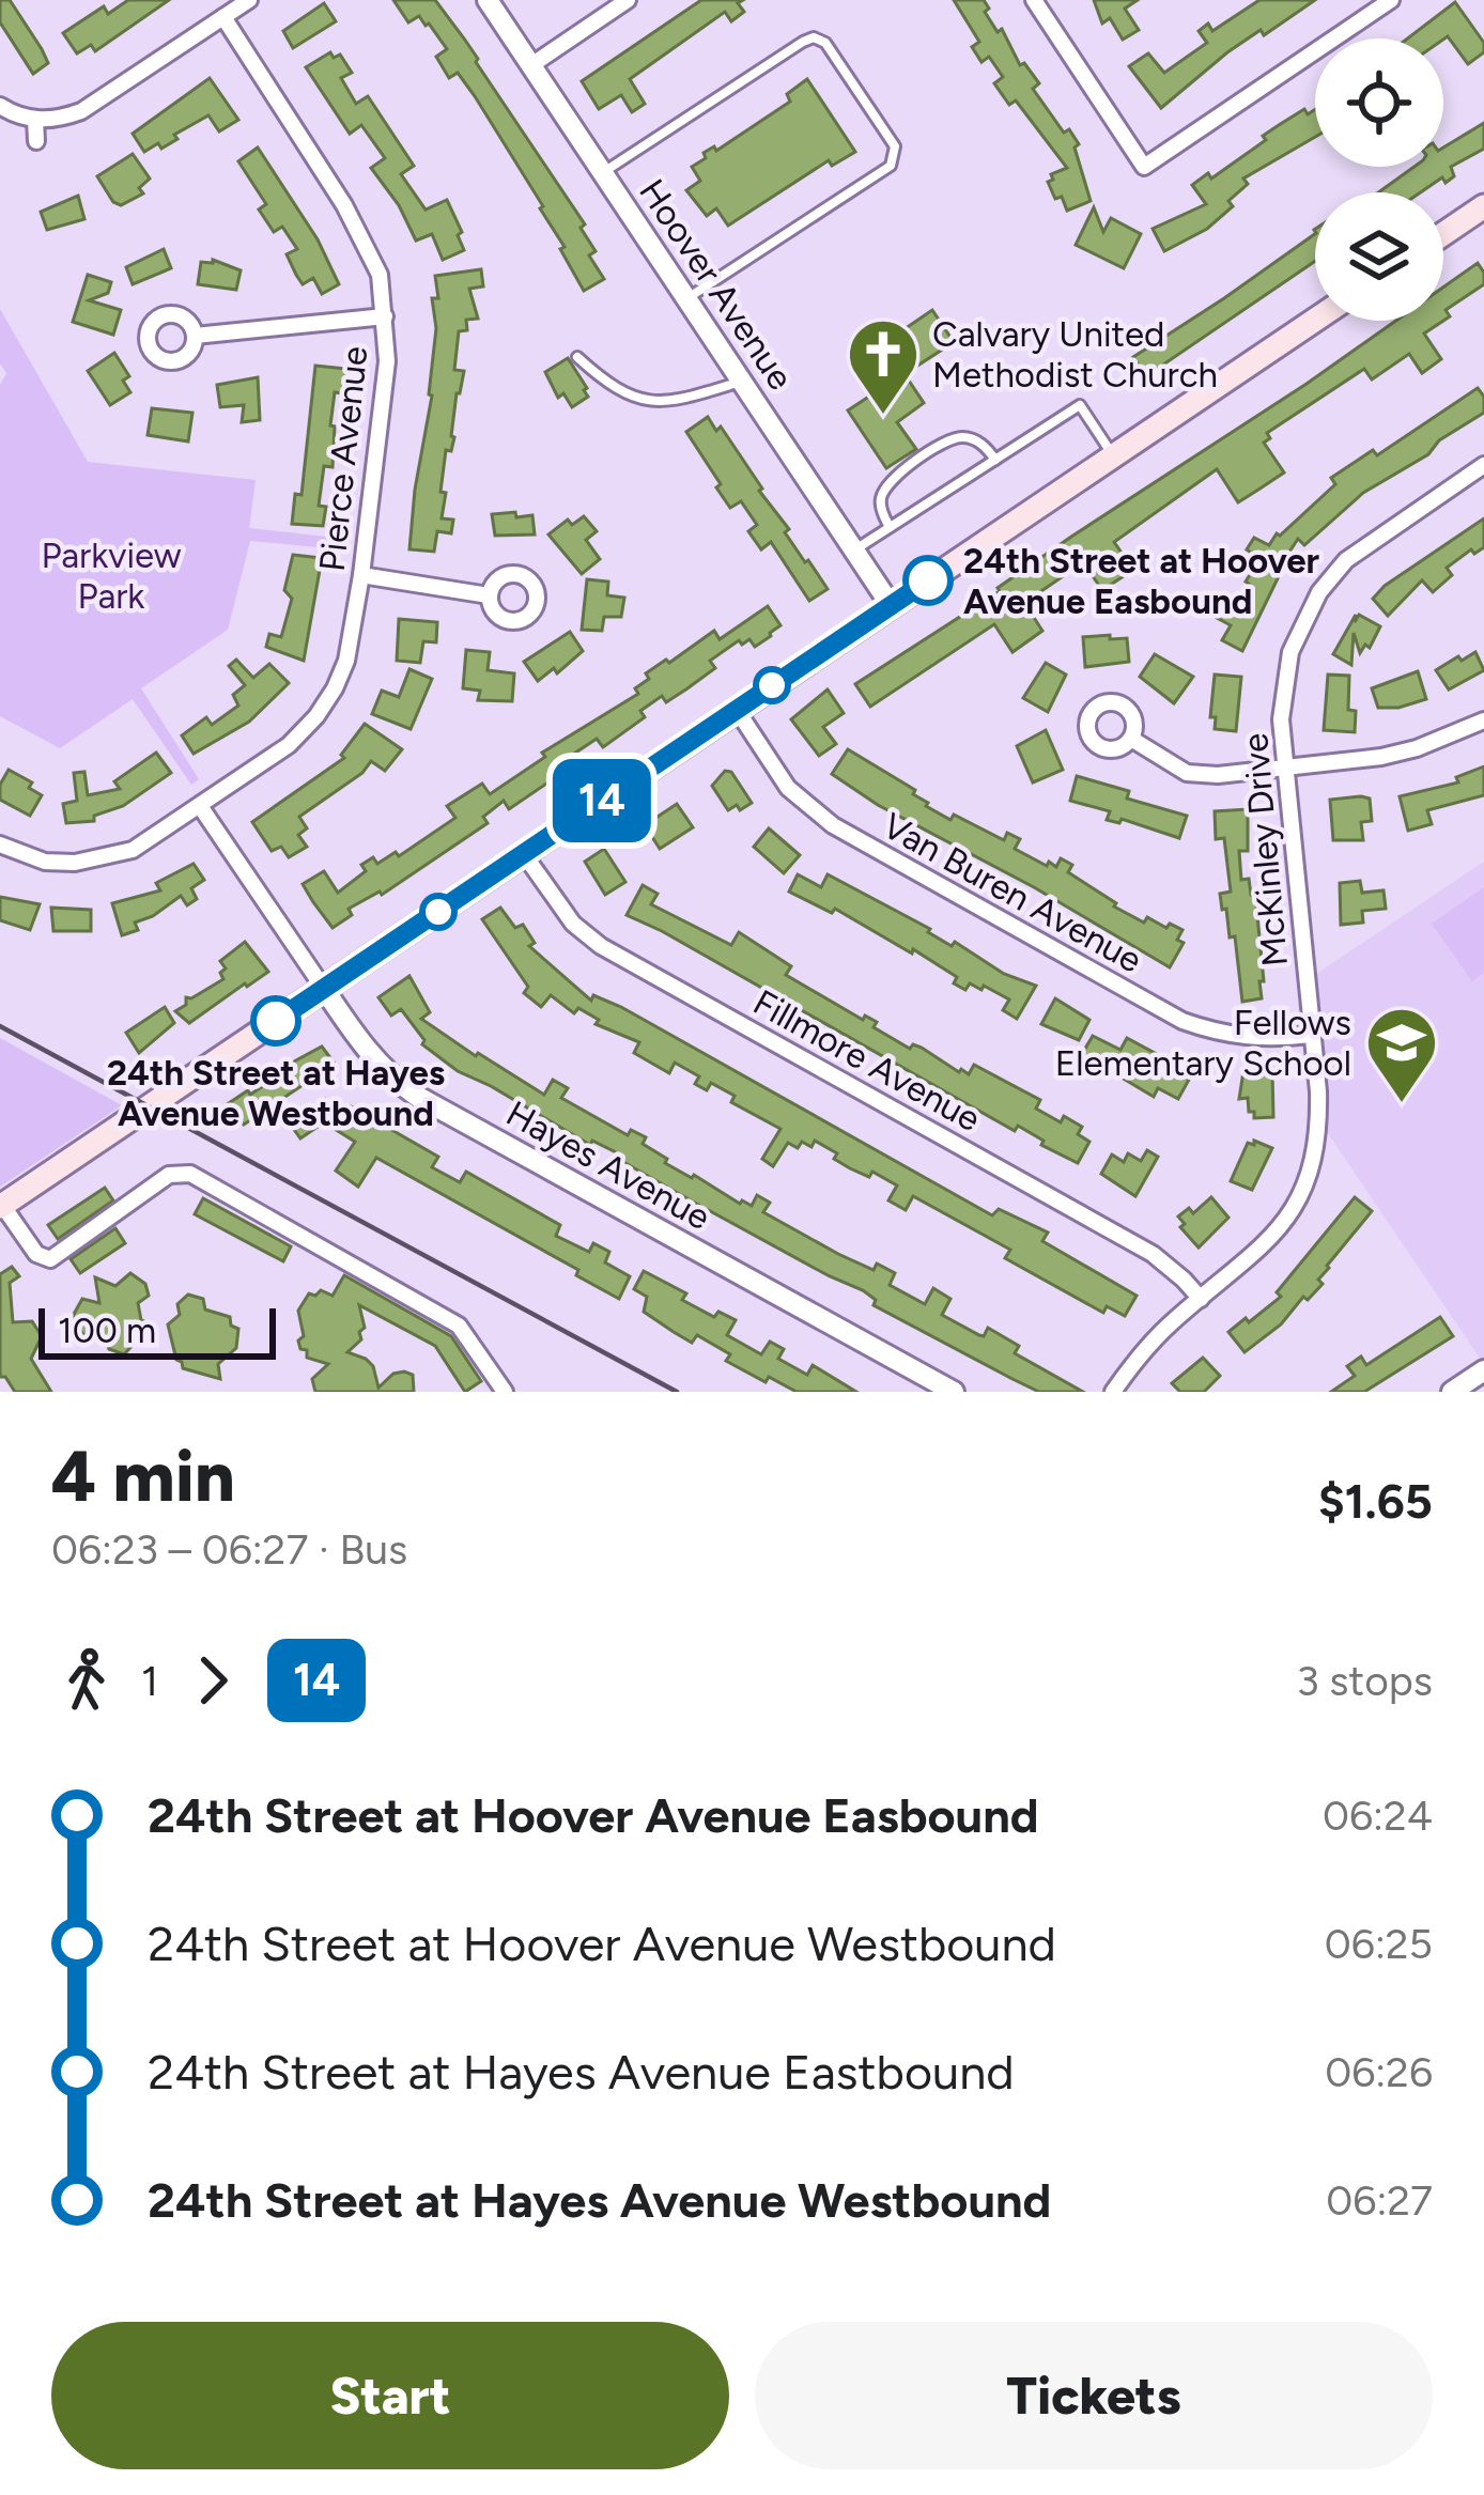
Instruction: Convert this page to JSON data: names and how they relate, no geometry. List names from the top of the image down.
{
  "streets": {
    "street": [
      "Hoover Avenue",
      "Pierce Avenue",
      "McKinley Drive",
      "Van Buren Avenue",
      "Fillmore Avenue",
      "Hayes Avenue"
    ]
  },
  "crossings": [
    ["Pierce Avenue", "Hayes Avenue"],
    ["McKinley Drive", "Van Buren Avenue"],
    ["McKinley Drive", "Fillmore Avenue"]
  ],
  "parks": ["Parkview Park"],
  "places": {
    "church": ["Calvary United Methodist Church"],
    "other": ["24th Street at Hoover Avenue Easbound", "24th Street at Hayes Avenue Westbound"],
    "school or university": ["Fellows Elementary School"]
  },
  "lines": ["bus line 14"],
  "scale_bar": "100 m",
  "page": {
    "on_map": "14",
    "scale": "100 m",
    "heading": ["4 min", "06:23 – 06:27 · Bus", "$1.65"],
    "legs": ["1", "14", "3 stops"],
    "list": [
      {
        "name": "24th Street at Hoover Avenue Easbound",
        "value": "06:24"
      },
      {
        "name": "24th Street at Hoover Avenue Westbound",
        "value": "06:25"
      },
      {
        "name": "24th Street at Hayes Avenue Eastbound",
        "value": "06:26"
      },
      {
        "name": "24th Street at Hayes Avenue Westbound",
        "value": "06:27"
      }
    ],
    "buttons": ["Start", "Tickets"]
  }
}
